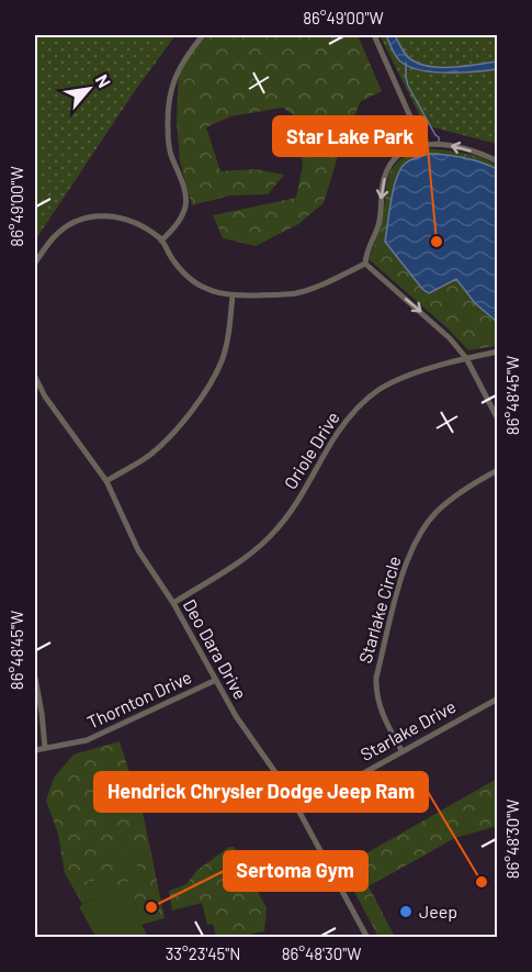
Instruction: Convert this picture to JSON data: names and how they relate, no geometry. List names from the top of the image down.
{
  "streets": {
    "street": [
      "Oriole Drive",
      "Starlake Circle",
      "Deo Dara Drive",
      "Thornton Drive",
      "Starlake Drive"
    ]
  },
  "crossings": [
    ["Oriole Drive", "Deo Dara Drive"],
    ["Starlake Circle", "Starlake Drive"],
    ["Deo Dara Drive", "Thornton Drive"],
    ["Deo Dara Drive", "Starlake Drive"]
  ],
  "places": [
    "Star Lake Park",
    "Hendrick Chrysler Dodge Jeep Ram",
    "Sertoma Gym",
    "Jeep"
  ],
  "north": "top right",
  "coordinates": [
    "86°49'00\"W",
    "86°48'45\"W",
    "86°48'30\"W",
    "33°23'45\"N"
  ]
}
